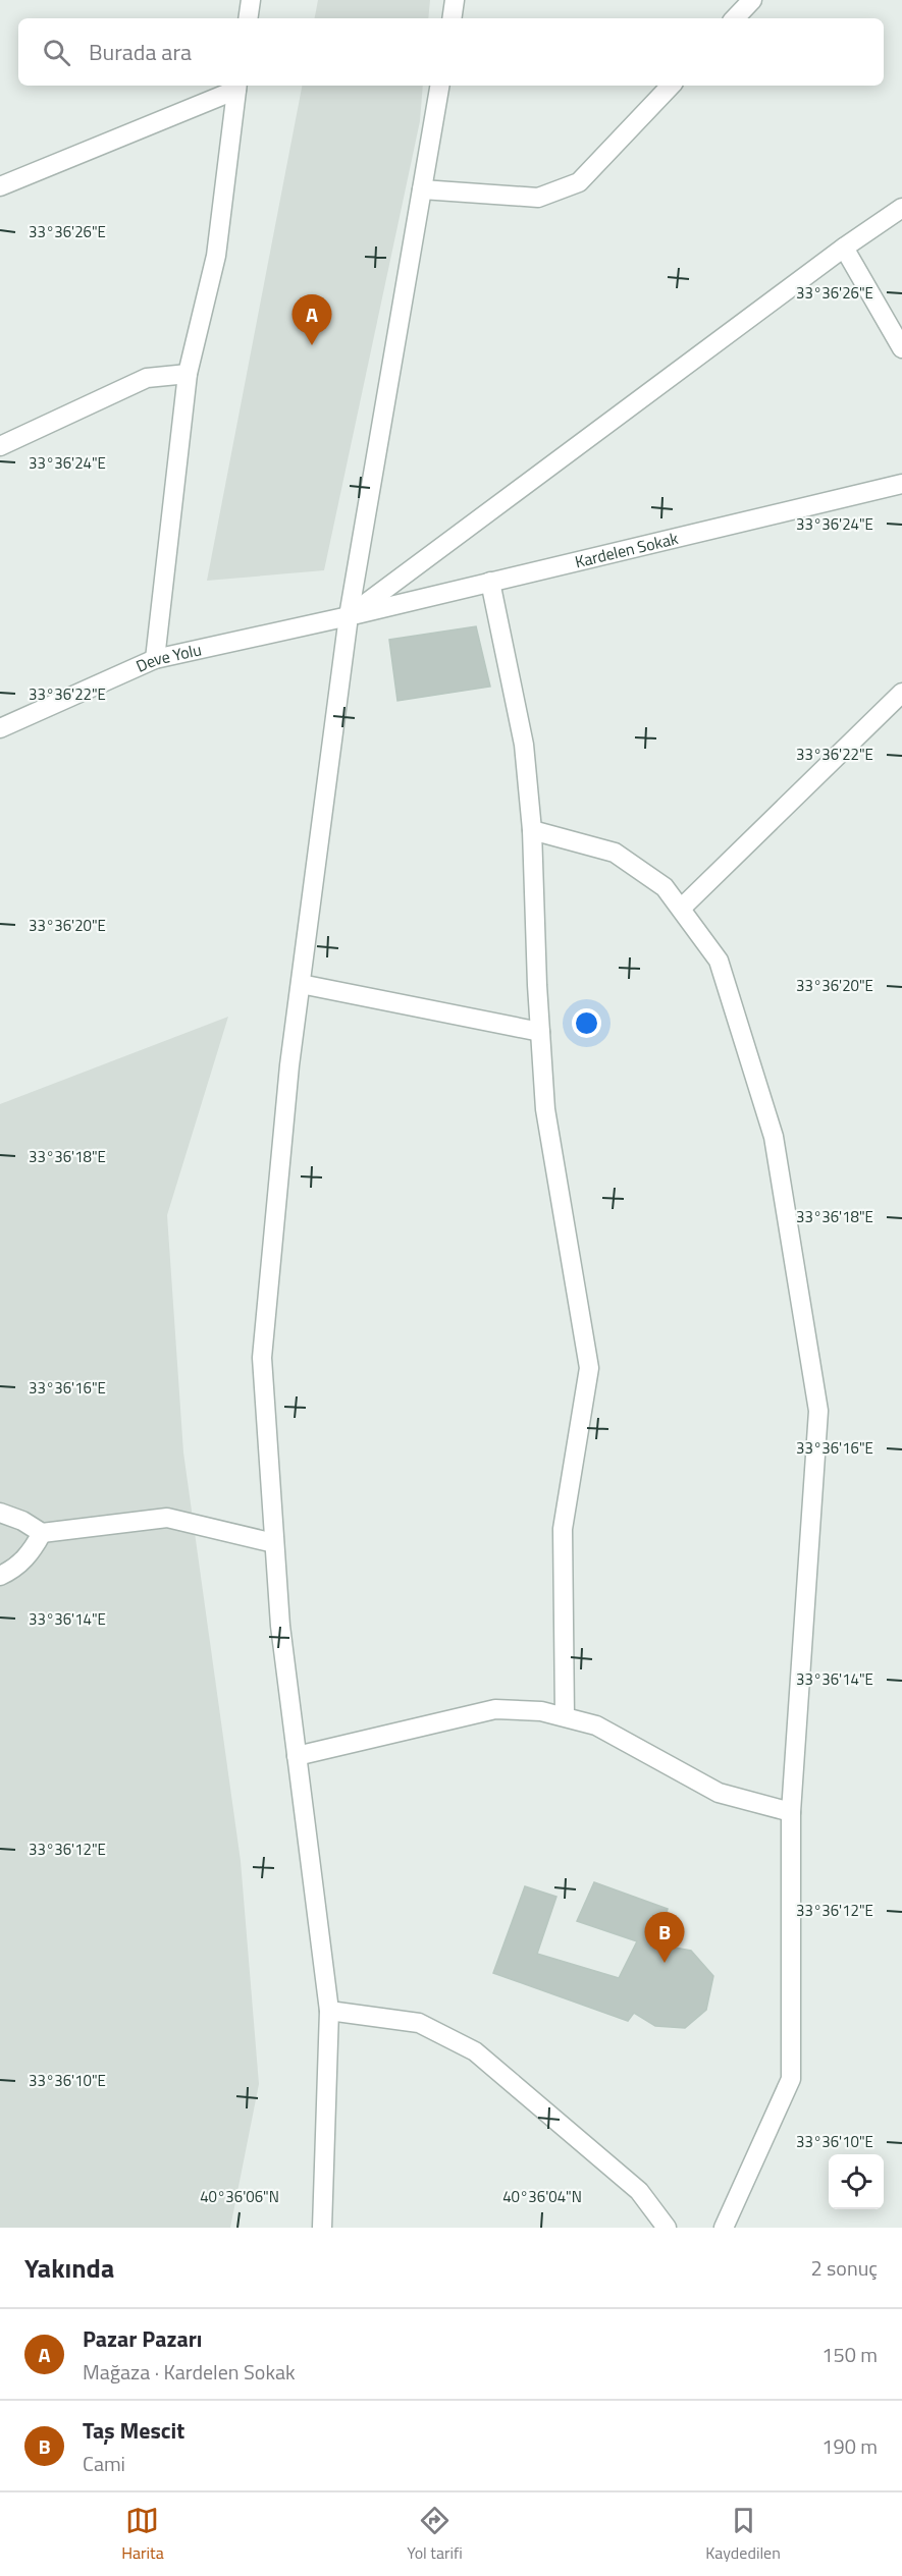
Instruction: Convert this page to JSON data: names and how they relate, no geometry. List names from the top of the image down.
{
  "streets": {
    "street": ["Kardelen Sokak", "Deve Yolu"]
  },
  "crossings": [
    ["Kardelen Sokak", "Deve Yolu"]
  ],
  "page": {
    "search": "Burada ara",
    "pins": ["A", "B"],
    "heading": ["Yakında", "2 sonuç"],
    "list": [
      {
        "mark": "A",
        "name": "Pazar Pazarı",
        "note": "Mağaza · Kardelen Sokak",
        "value": "150 m"
      },
      {
        "mark": "B",
        "name": "Taş Mescit",
        "note": "Cami",
        "value": "190 m"
      }
    ],
    "nav": ["Harita", "Yol tarifi", "Kaydedilen"]
  },
  "coordinates": [
    "33°36'26\"E",
    "33°36'24\"E",
    "33°36'22\"E",
    "33°36'20\"E",
    "33°36'18\"E",
    "33°36'16\"E",
    "33°36'14\"E",
    "33°36'12\"E",
    "33°36'10\"E",
    "40°36'06\"N",
    "40°36'04\"N"
  ]
}
